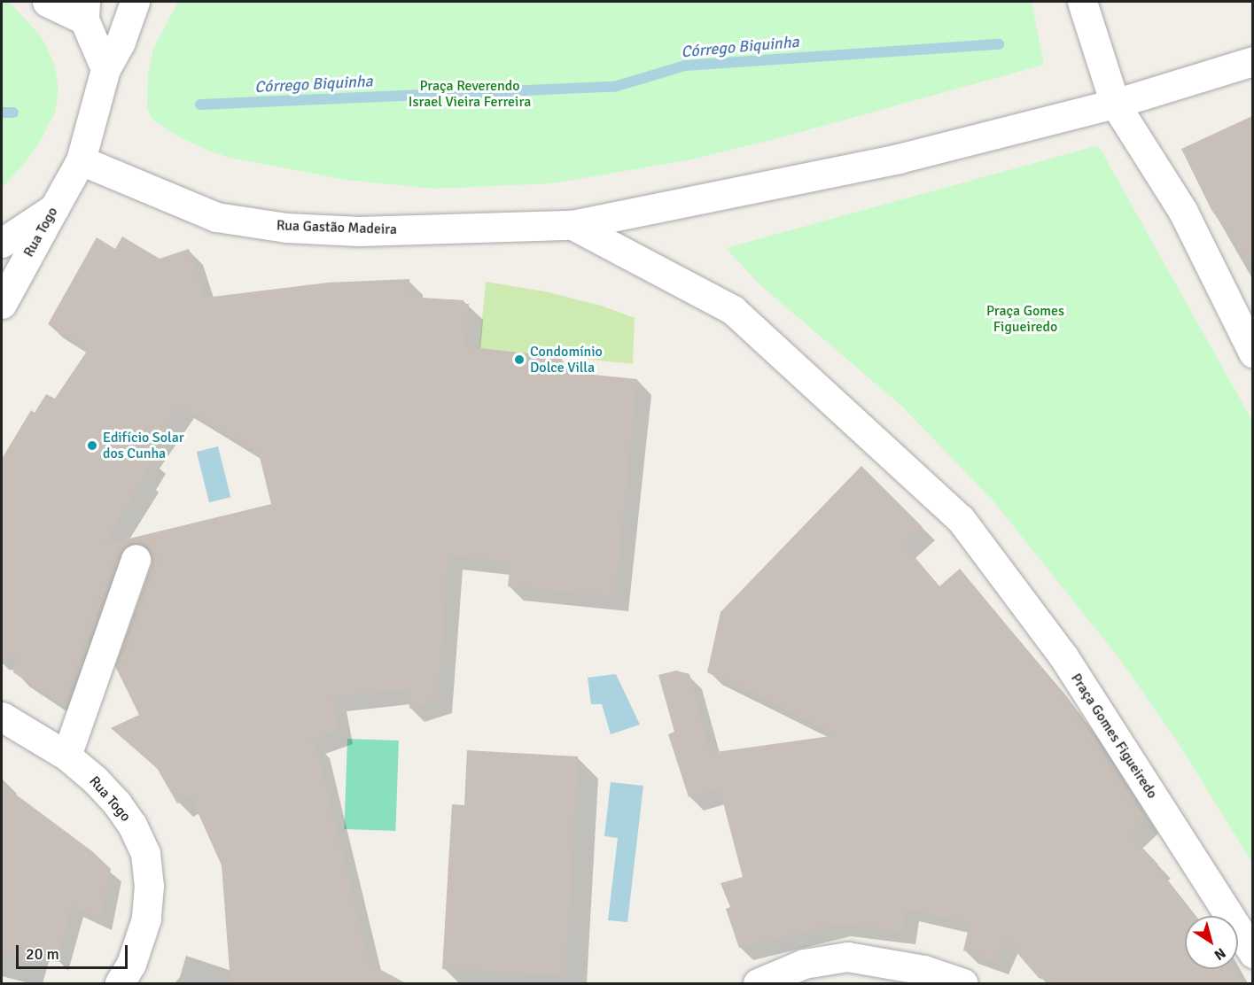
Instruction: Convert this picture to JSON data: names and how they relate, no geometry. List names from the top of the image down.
{
  "streets": {
    "street": ["Rua Gastão Madeira", "Rua Togo", "Praça Gomes Figueiredo"]
  },
  "crossings": [
    ["Rua Gastão Madeira", "Rua Togo"],
    ["Rua Gastão Madeira", "Praça Gomes Figueiredo"]
  ],
  "water": ["Córrego Biquinha"],
  "parks": ["Praça Reverendo Israel Vieira Ferreira", "Praça Gomes Figueiredo"],
  "places": ["Condomínio Dolce Villa", "Edifício Solar dos Cunha"],
  "scale_bar": "20 m",
  "north": "bottom right"
}
